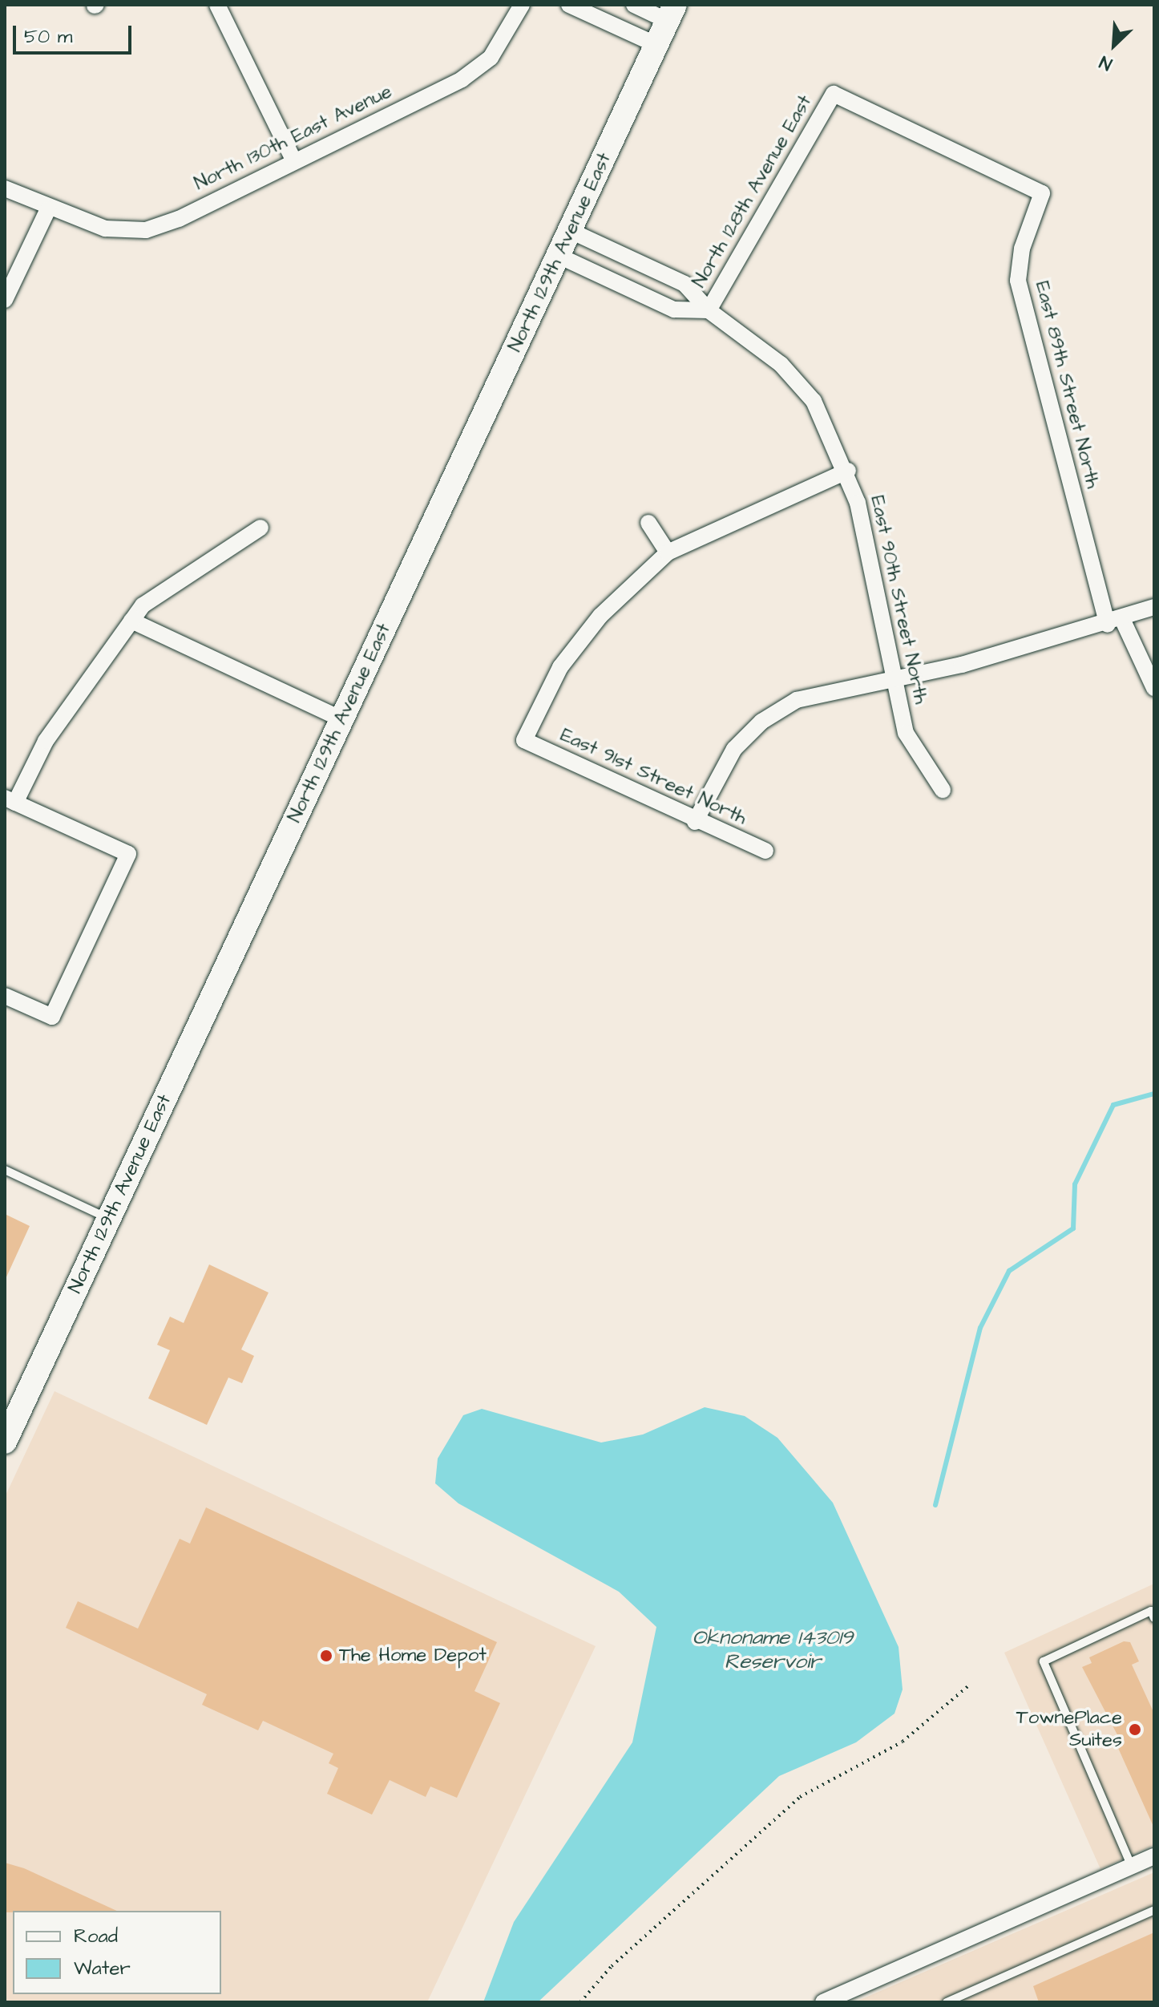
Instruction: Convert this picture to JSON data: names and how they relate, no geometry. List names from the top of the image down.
{
  "streets": {
    "main road": ["North 129th Avenue East"],
    "street": [
      "North 130th East Avenue",
      "North 128th Avenue East",
      "East 89th Street North",
      "East 90th Street North",
      "East 91st Street North"
    ]
  },
  "crossings": [
    ["North 128th Avenue East", "East 89th Street North"],
    ["North 128th Avenue East", "East 90th Street North"],
    ["North 129th Avenue East", "East 90th Street North"]
  ],
  "water": ["Oknoname 143019 Reservoir"],
  "places": ["The Home Depot", "TownePlace Suites"],
  "legend": ["Road", "Water"],
  "scale_bar": "50 m",
  "north": "bottom left"
}
